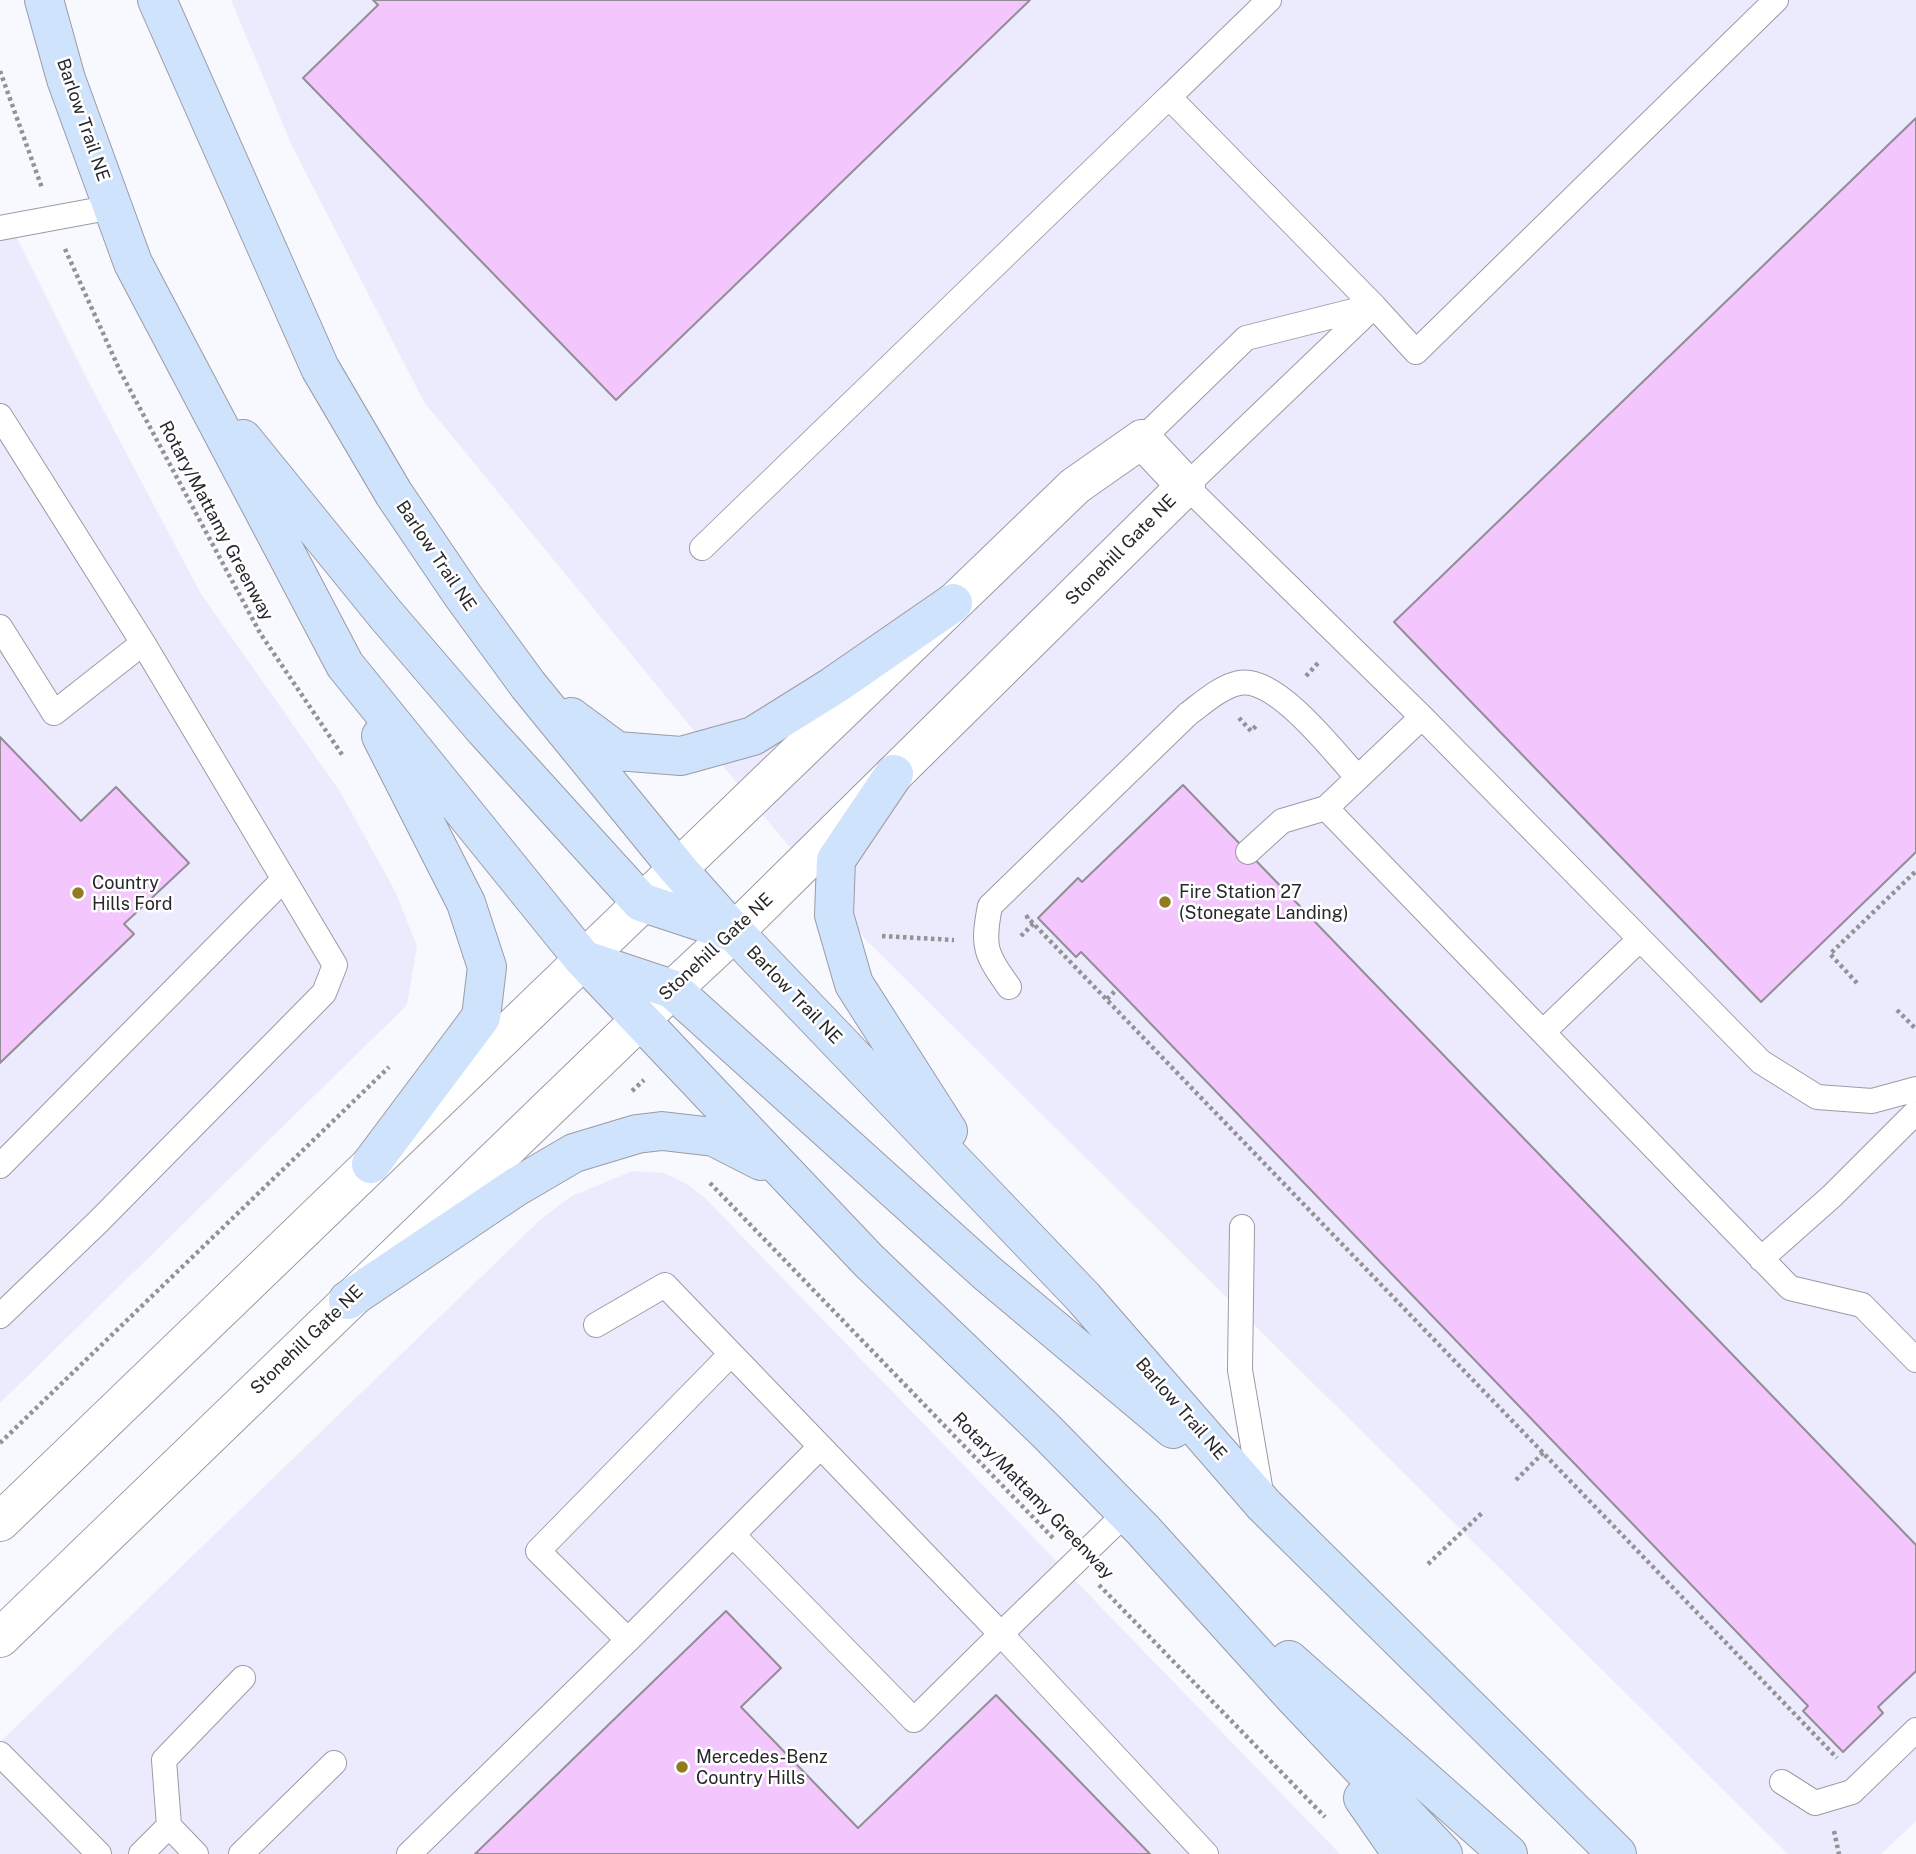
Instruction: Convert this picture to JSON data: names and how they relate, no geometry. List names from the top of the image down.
{
  "streets": {
    "main road": ["Barlow Trail NE"],
    "street": ["Stonehill Gate NE"],
    "path": ["Rotary/Mattamy Greenway"]
  },
  "crossings": [
    ["Barlow Trail NE", "Stonehill Gate NE"]
  ],
  "places": ["Country Hills Ford", "Fire Station 27 (Stonegate Landing)", "Mercedes-Benz Country Hills"]
}
